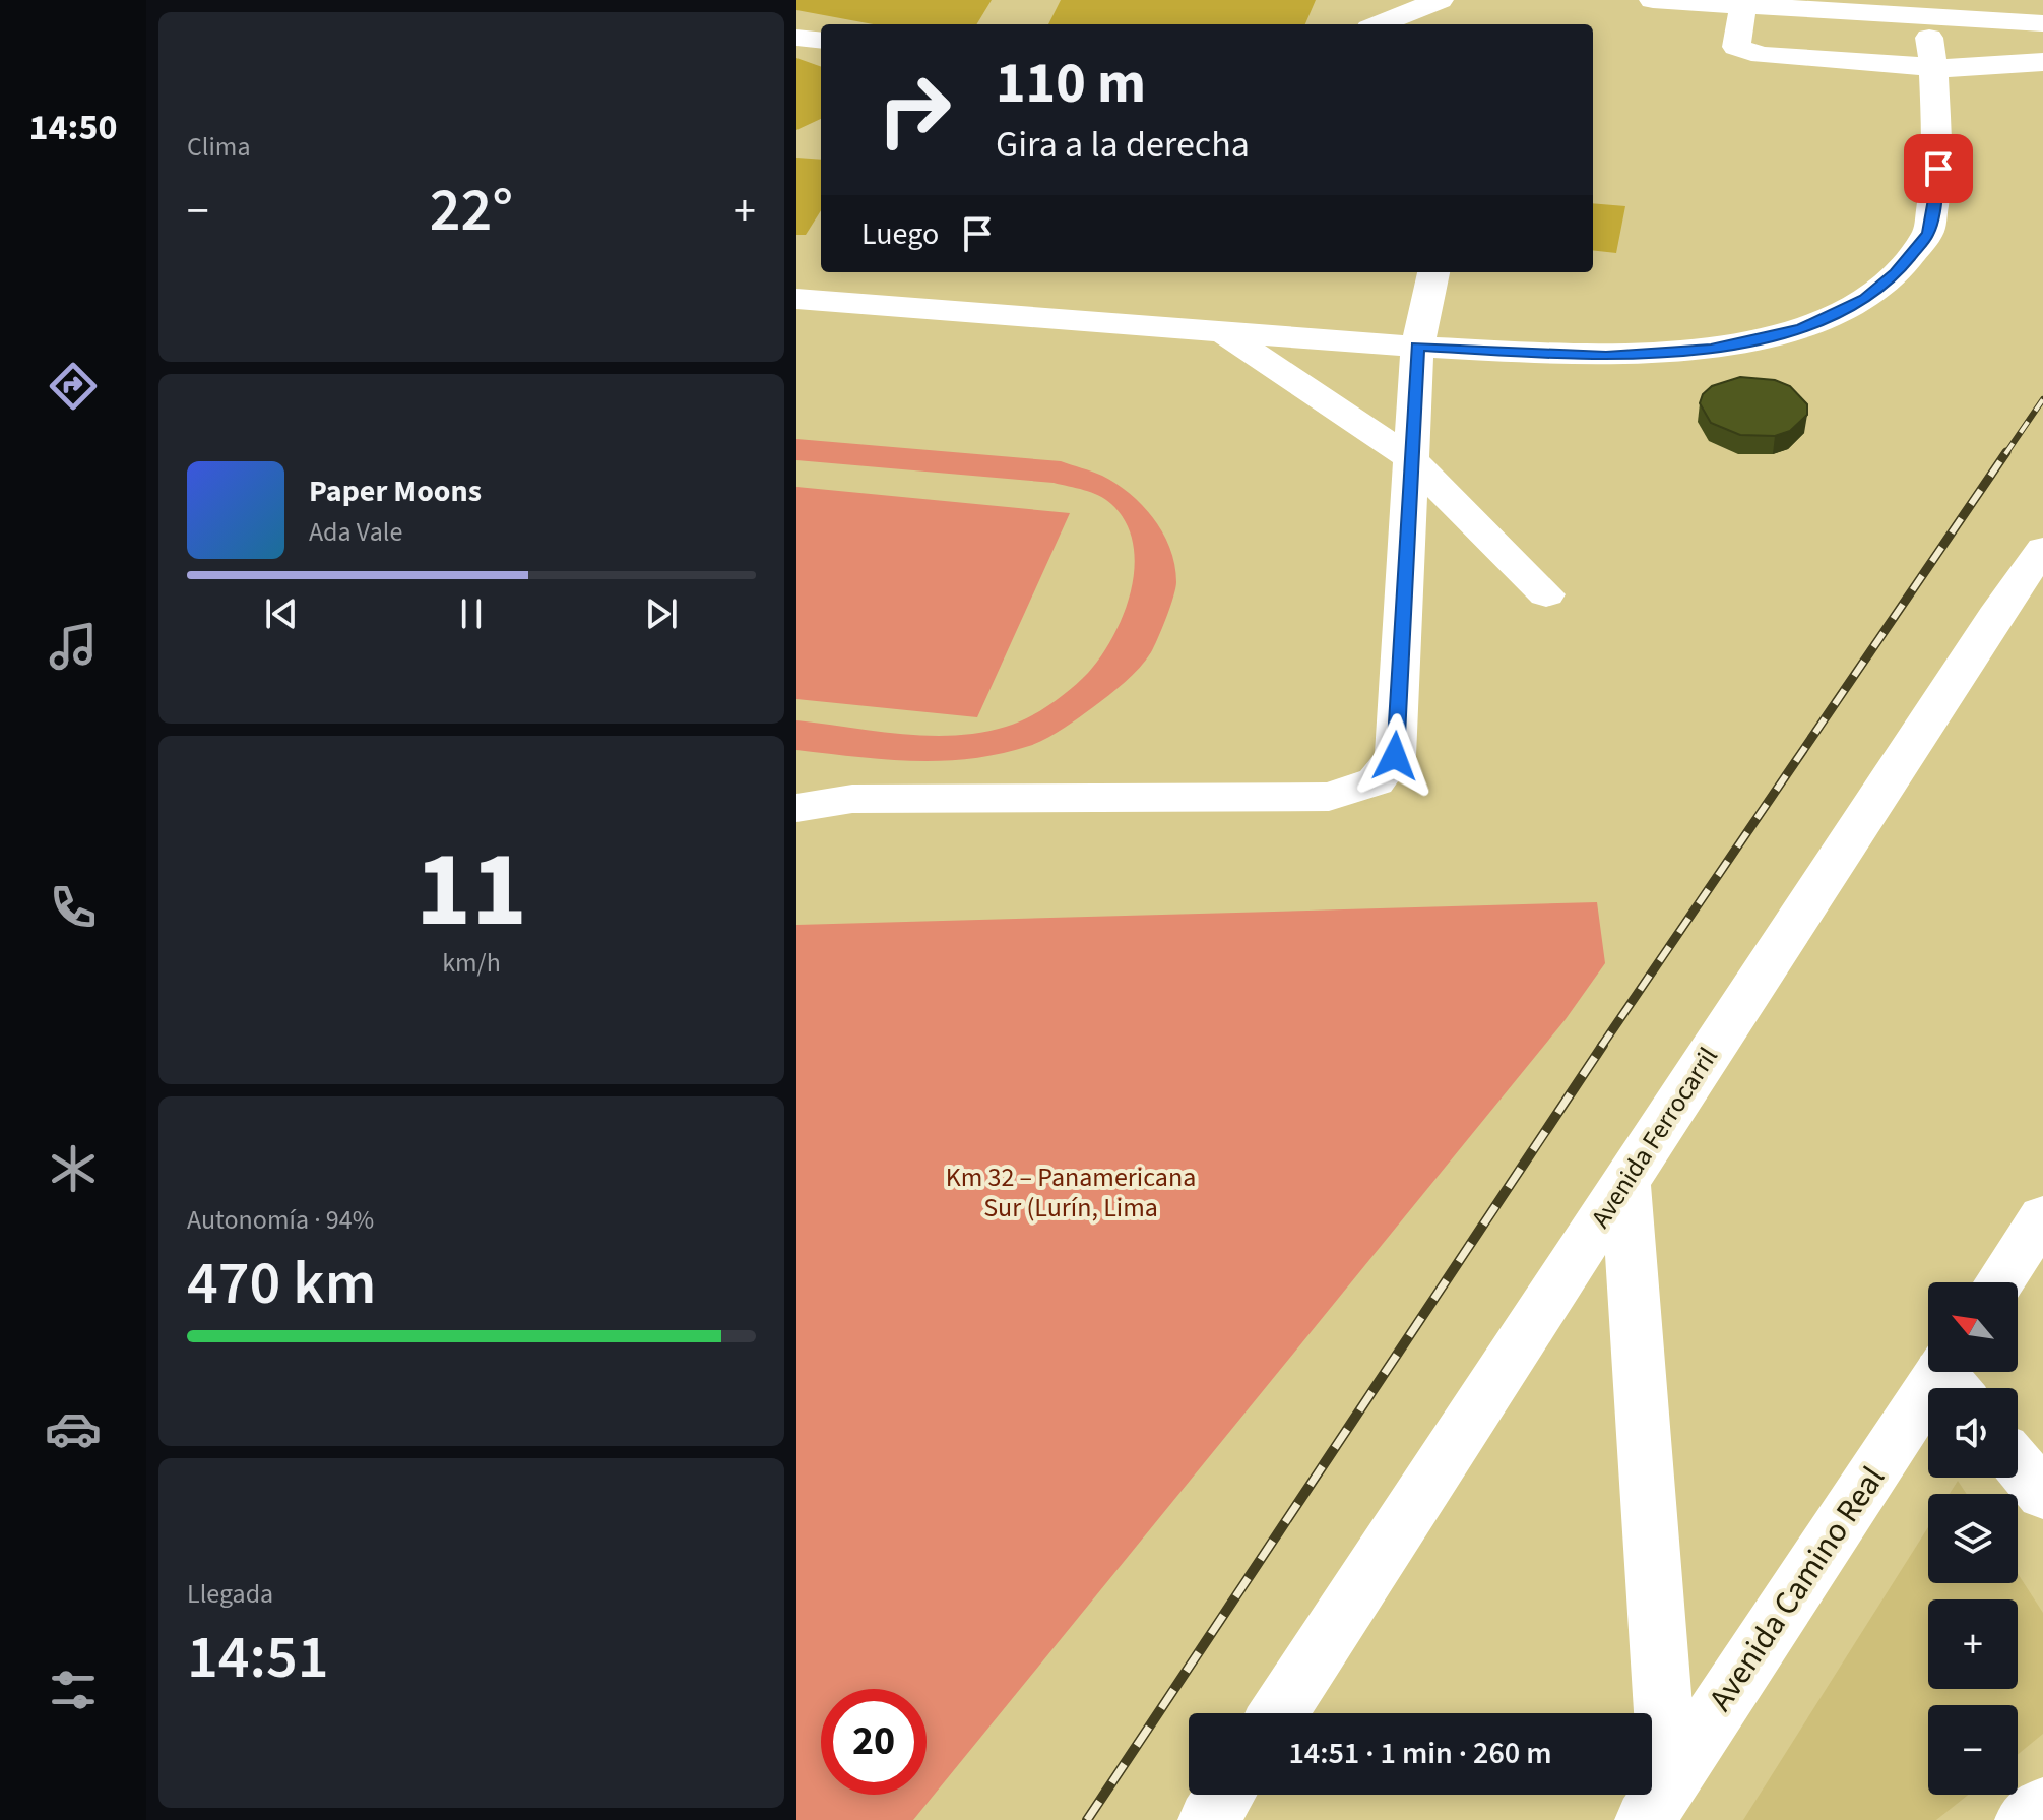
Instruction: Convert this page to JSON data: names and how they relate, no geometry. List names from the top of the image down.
{
  "streets": {
    "street": ["Avenida Ferrocarril", "Avenida Camino Real"]
  },
  "parks": ["Km 32 – Panamericana Sur (Lurín, Lima"],
  "north": "top left",
  "page": {
    "tabs": "14:50",
    "tile": [
      "Clima",
      ["11", "km/h"],
      ["Autonomía · 94%", "470 km"],
      ["Llegada", "14:51"]
    ],
    "turn": ["110 m", "Gira a la derecha"],
    "heat": ["−", "22°", "+"],
    "then": "Luego",
    "song": ["Paper Moons", "Ada Vale"],
    "map_buttons": ["+", "−"],
    "limit": "20",
    "trip": "14:51 · 1 min · 260 m"
  }
}
